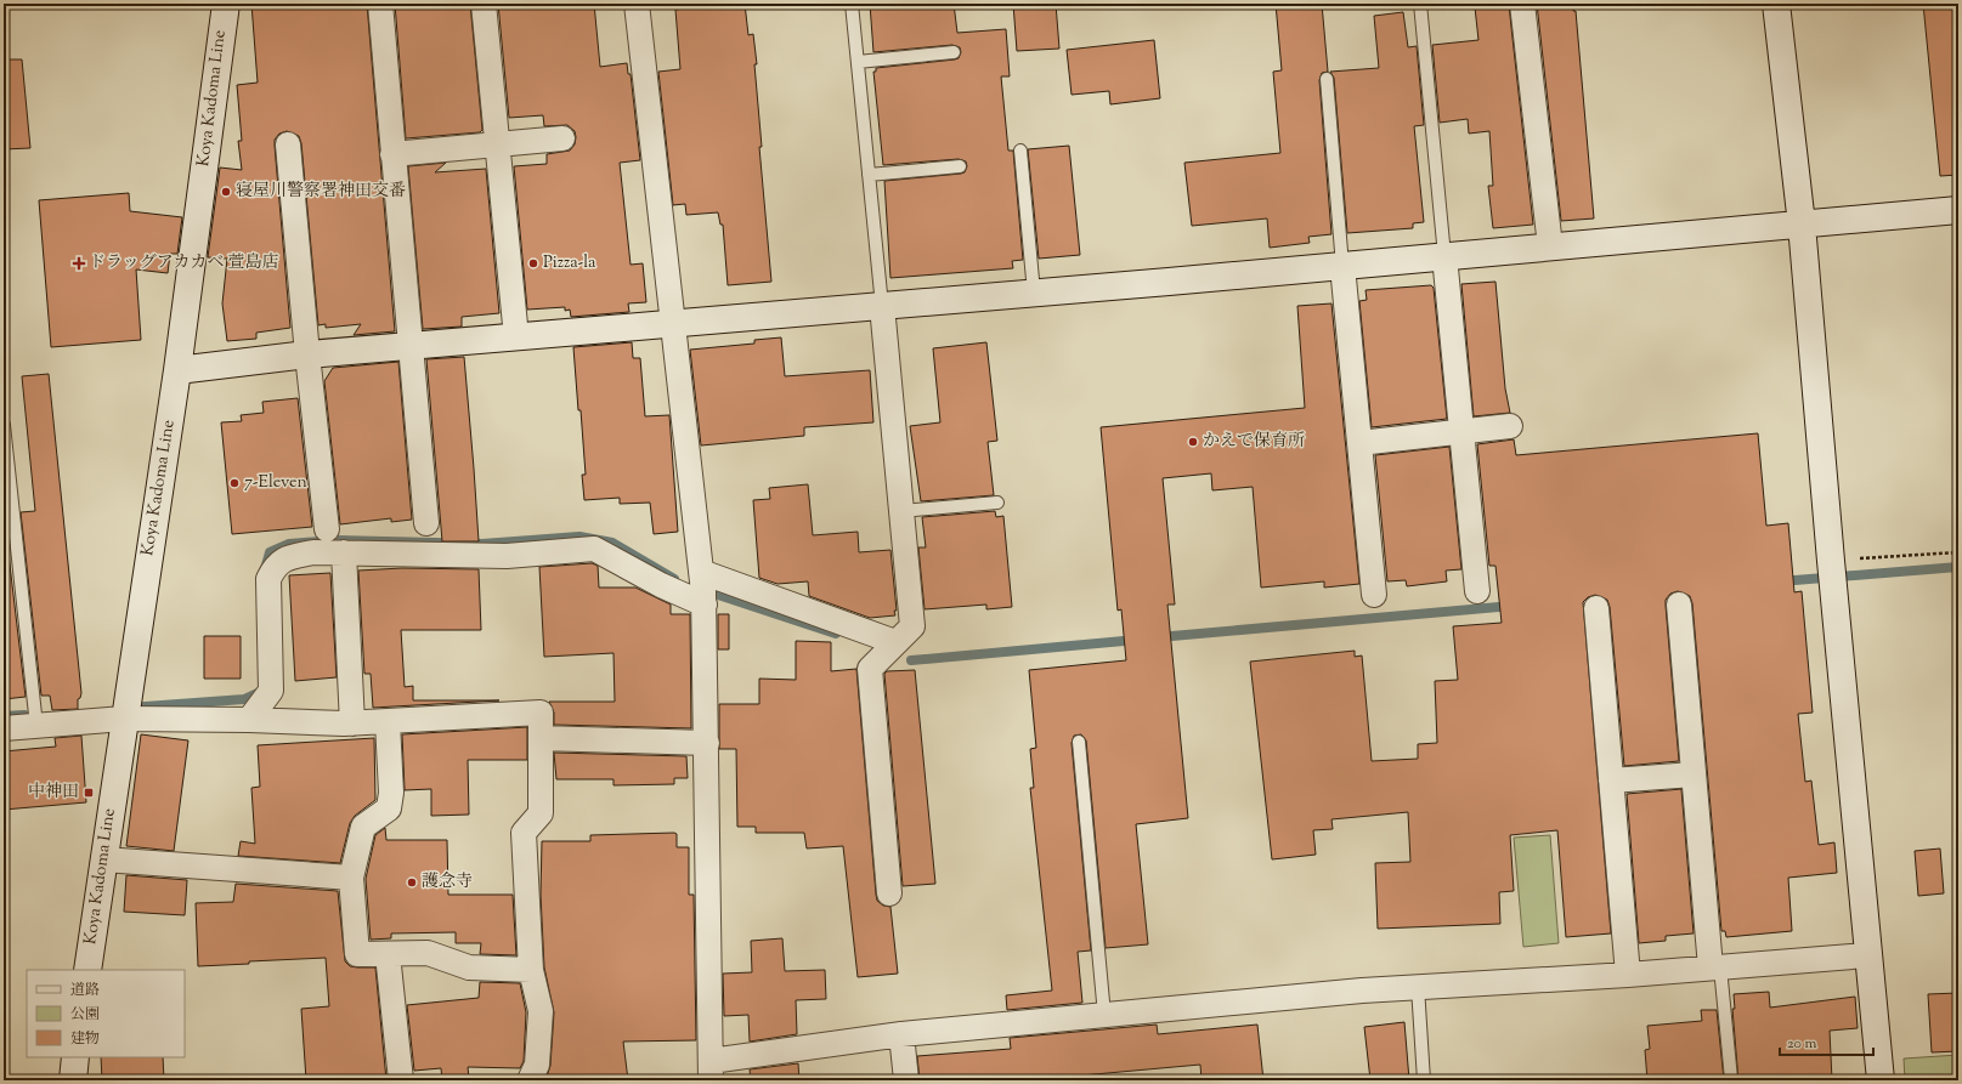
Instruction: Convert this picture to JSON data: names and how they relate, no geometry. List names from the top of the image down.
{
  "streets": {
    "street": ["Koya Kadoma Line"]
  },
  "places": {
    "other": [
      "寝屋川警察署神田交番",
      "Pizza-la",
      "かえで保育所",
      "7-Eleven",
      "護念寺"
    ],
    "health": ["ドラッグアカカベ 萱島店"],
    "transit": ["中神田"]
  },
  "legend": ["道路", "公園", "建物"],
  "scale_bar": "20 m"
}
